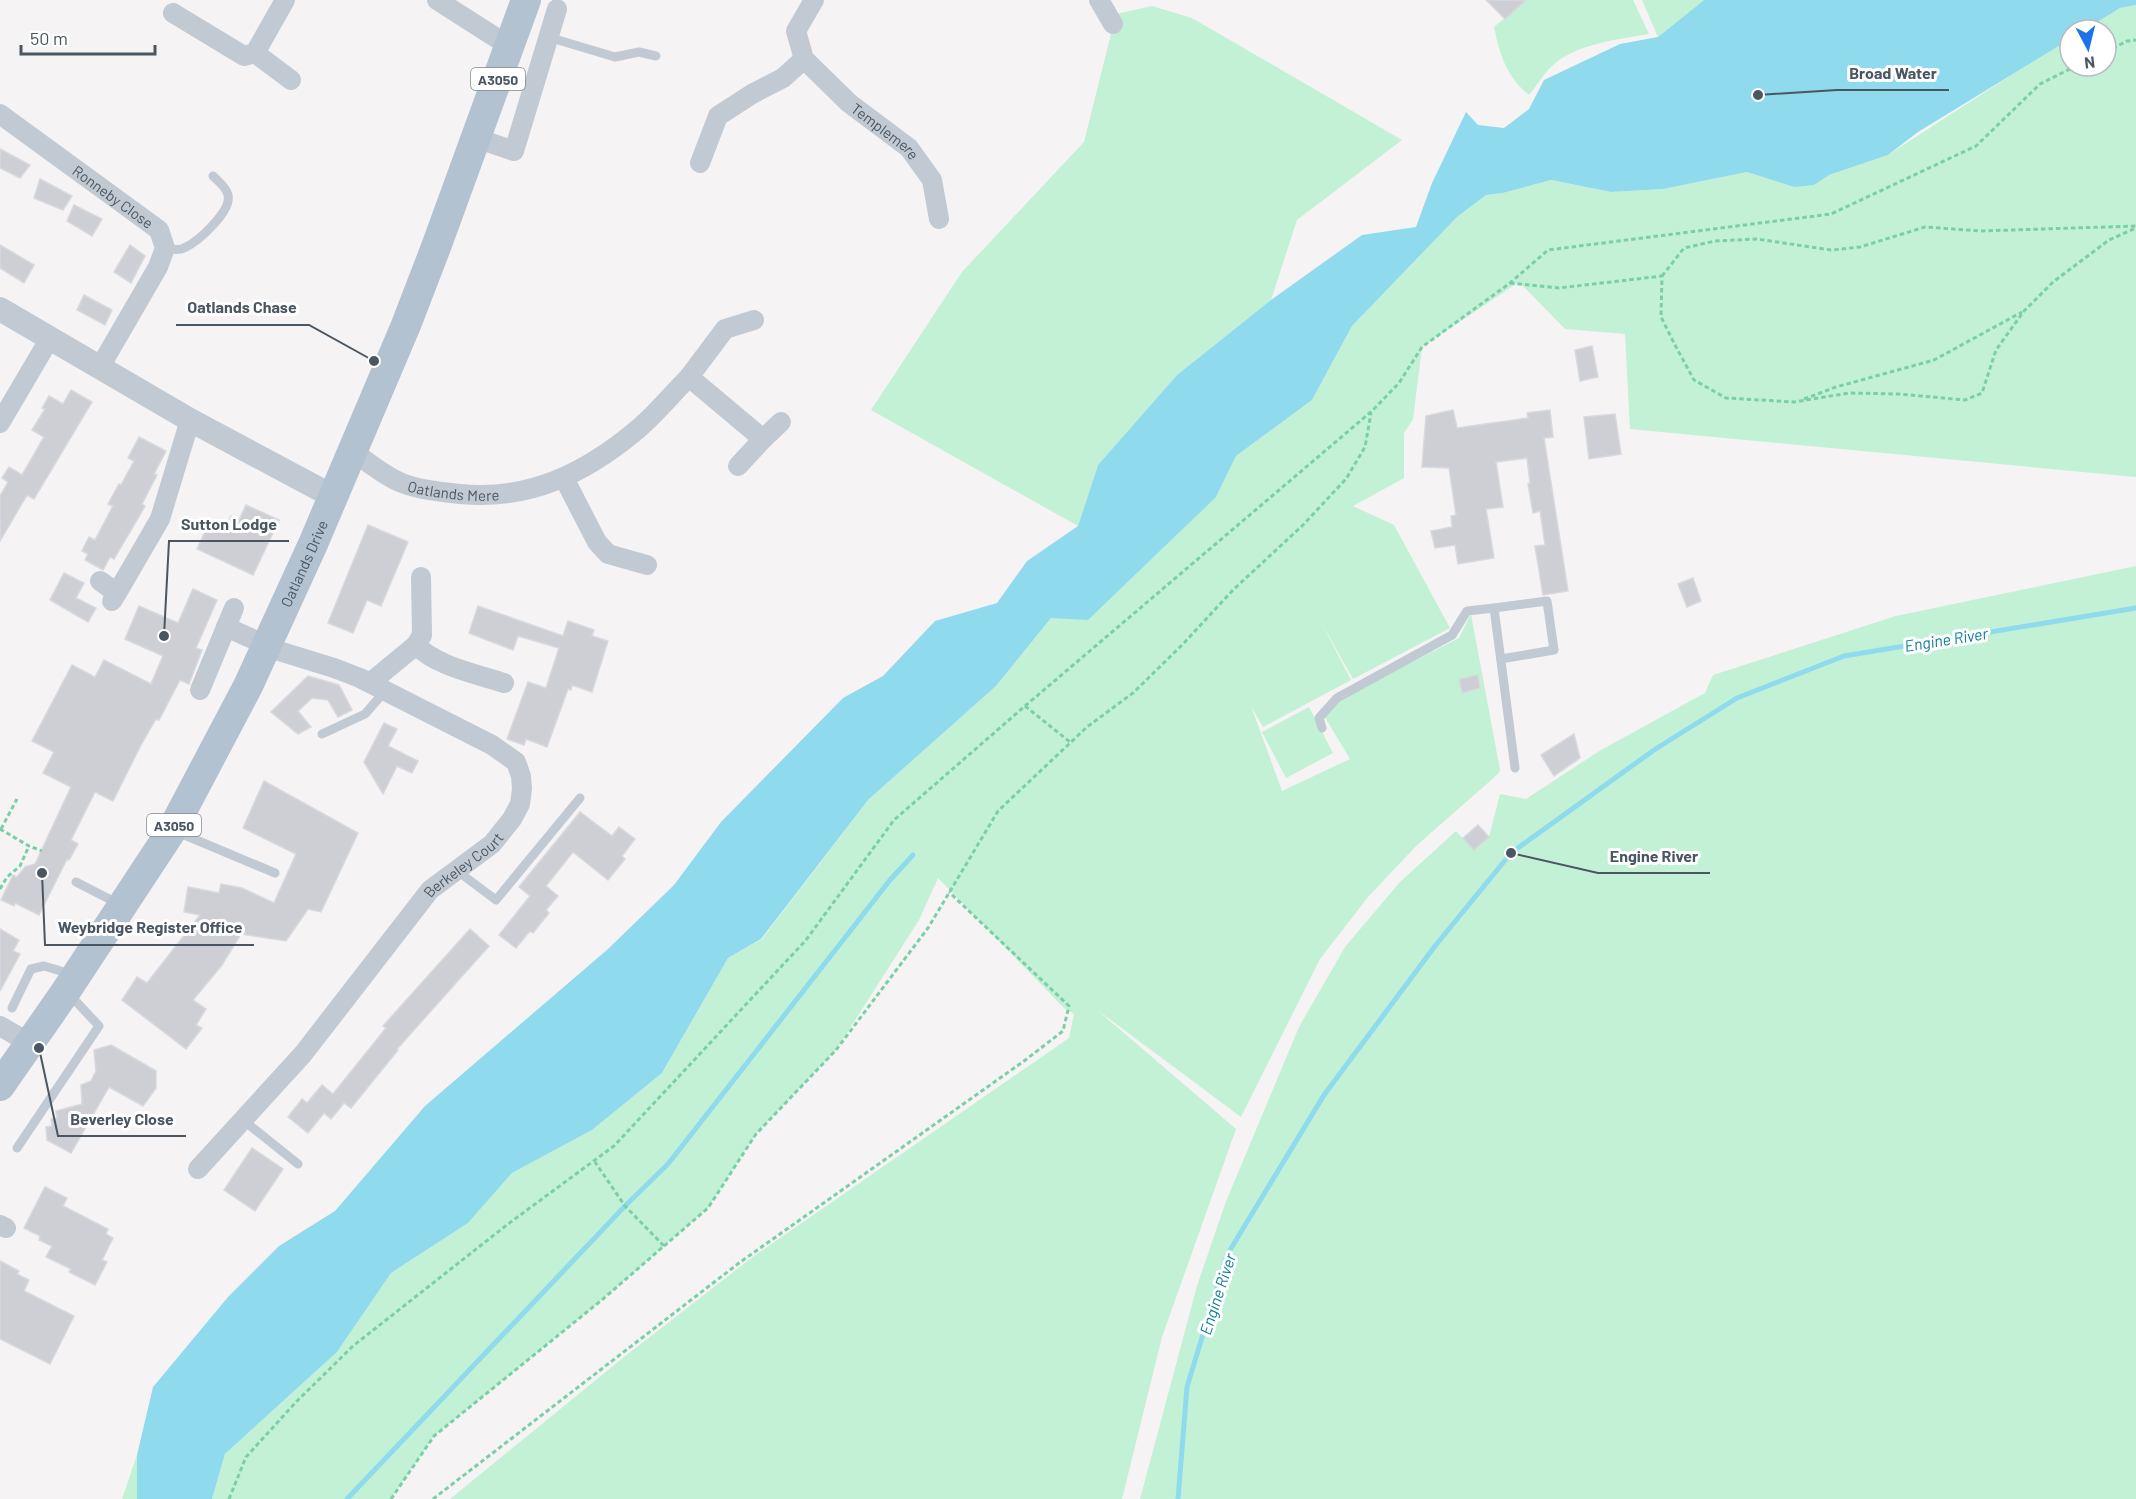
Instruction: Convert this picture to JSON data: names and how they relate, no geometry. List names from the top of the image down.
{
  "streets": {
    "main road": ["A3050", "Oatlands Drive"],
    "street": [
      "Templemere",
      "Ronneby Close",
      "Oatlands Mere",
      "Berkeley Court"
    ]
  },
  "crossings": [
    ["Oatlands Mere", "Oatlands Drive"],
    ["Oatlands Drive", "Berkeley Court"]
  ],
  "water": ["Engine River"],
  "places": [
    "Broad Water",
    "Oatlands Chase",
    "Sutton Lodge",
    "Engine River",
    "Weybridge Register Office",
    "Beverley Close"
  ],
  "scale_bar": "50 m",
  "north": "bottom"
}
